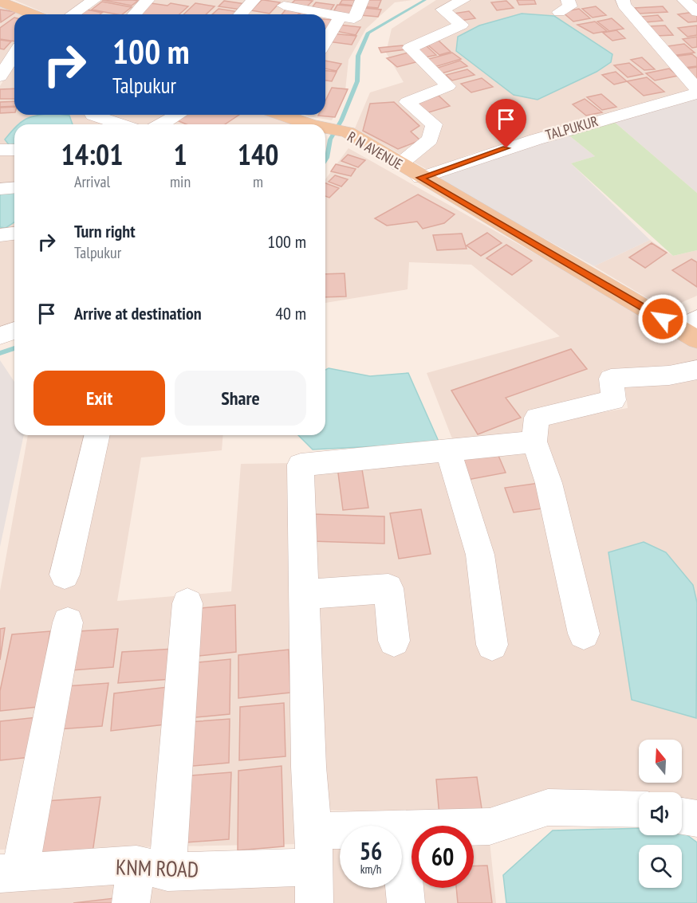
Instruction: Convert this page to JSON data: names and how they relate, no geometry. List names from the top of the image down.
{
  "streets": {
    "main road": ["R N AVENUE"],
    "street": ["TALPUKUR", "KNM ROAD"]
  },
  "crossings": [
    ["TALPUKUR", "R N AVENUE"]
  ],
  "north": "top",
  "page": {
    "turn": ["100 m", "Talpukur"],
    "eta": [
      "14:01",
      "Arrival",
      "1",
      "min",
      "140",
      "m"
    ],
    "list": [
      {
        "name": "Turn right",
        "note": "Talpukur",
        "value": "100 m"
      },
      {
        "name": "Arrive at destination",
        "value": "40 m"
      }
    ],
    "buttons": ["Exit", "Share"],
    "speed": "56 km/h",
    "limit": "60"
  }
}
